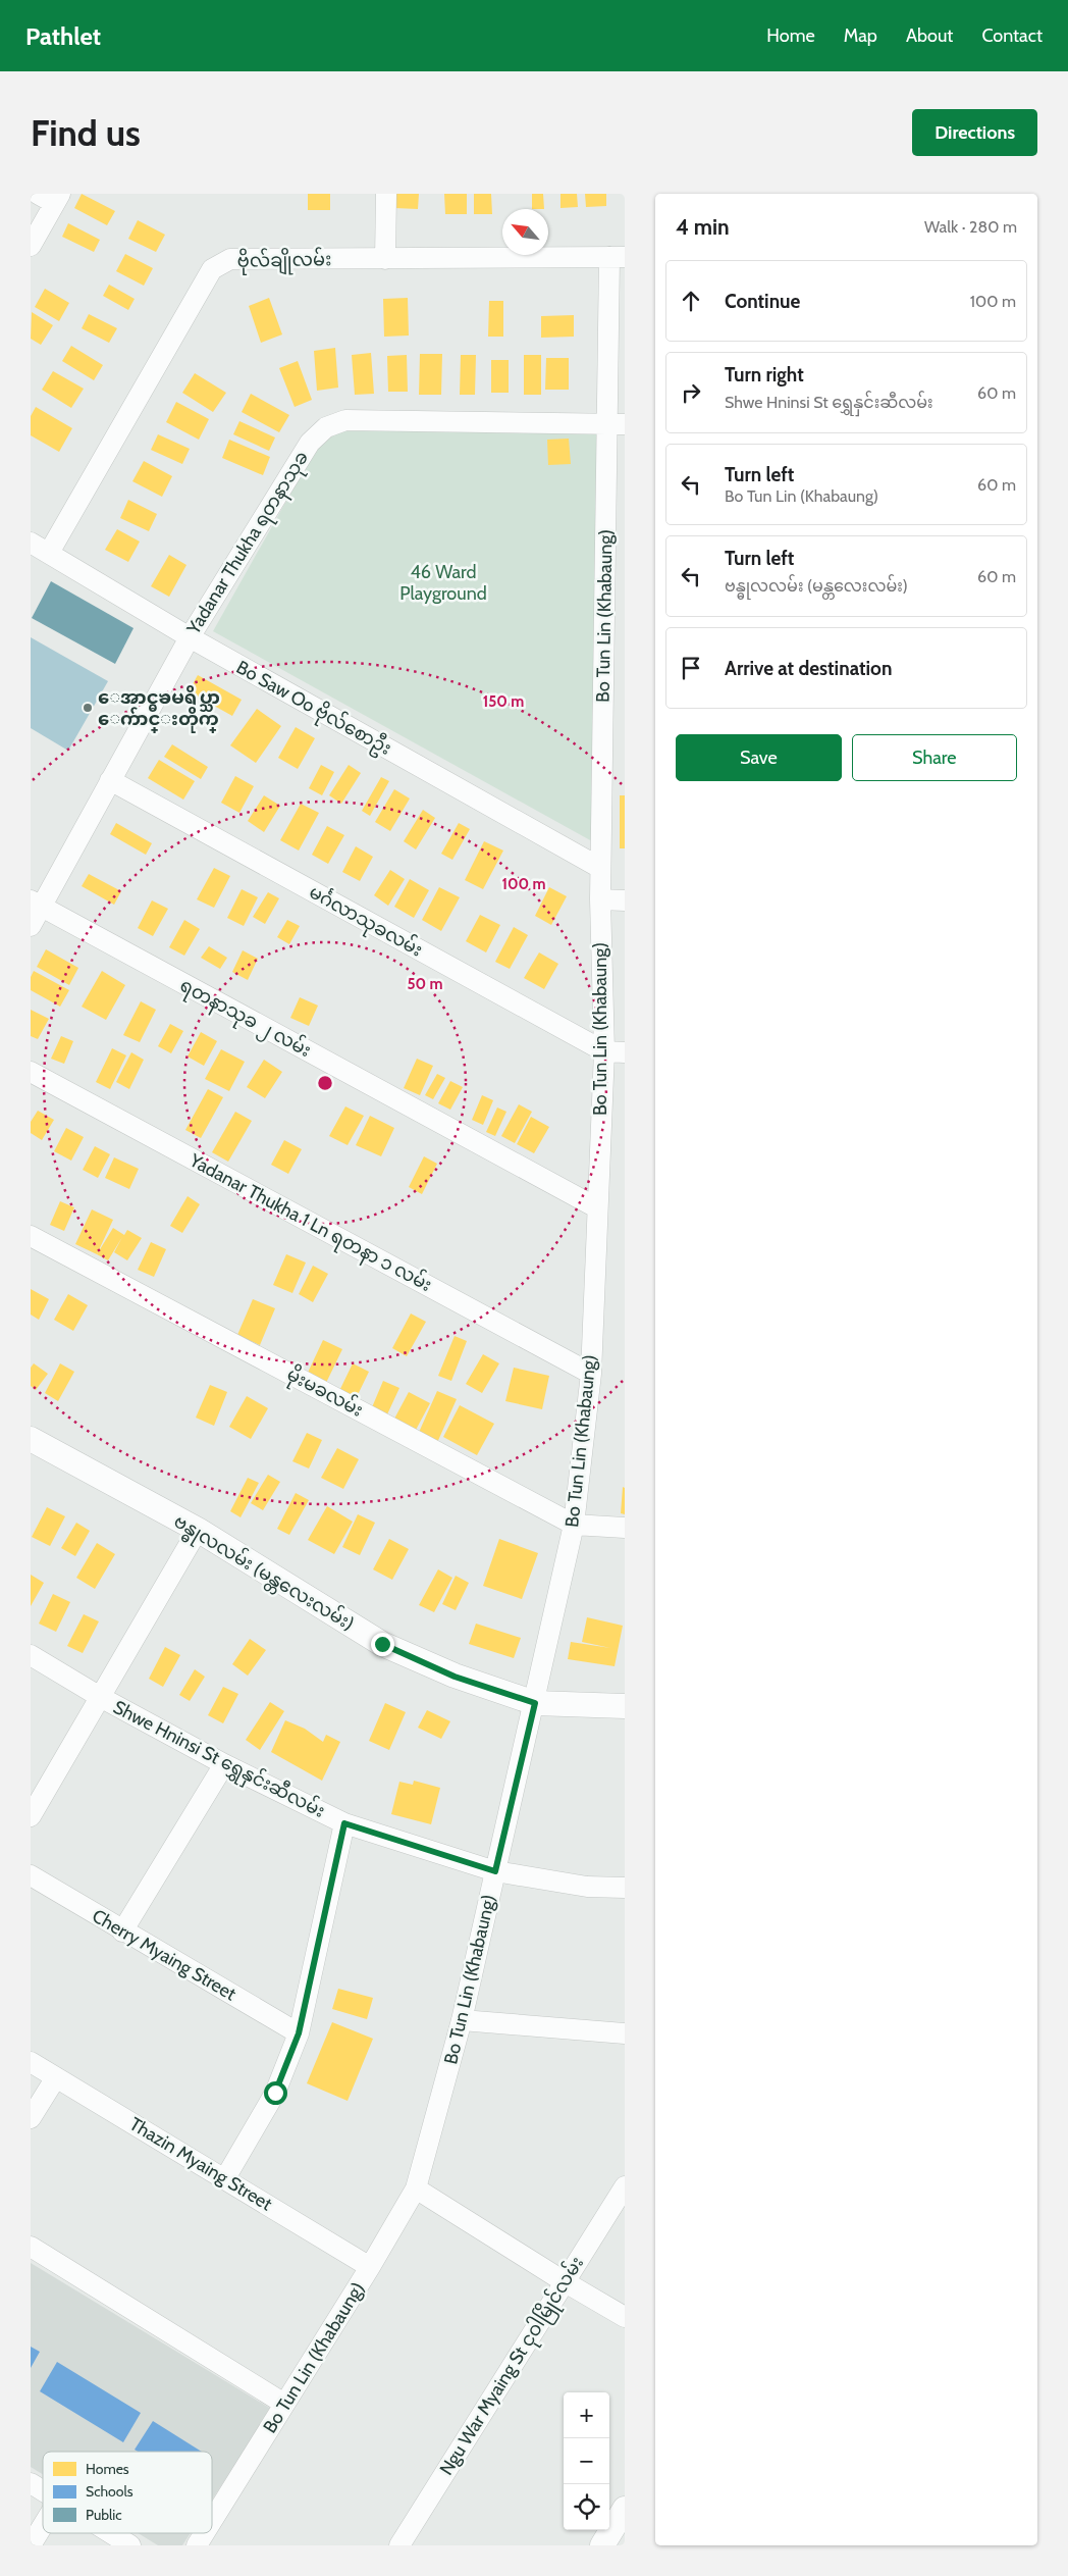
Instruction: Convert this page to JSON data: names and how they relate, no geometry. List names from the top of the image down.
{
  "streets": {
    "street": [
      "ဗိုလ်ချိုလမ်း",
      "Yadanar Thukha ရတနာသုခ",
      "Bo Tun Lin (Khabaung)",
      "Bo Saw Oo ဗိုလ်စောဦး",
      "မင်္ဂလာသုခလမ်း",
      "ရတနာသုခ ၂ လမ်း",
      "Yadanar Thukha 1 Ln ရတနာ ၁ လမ်း",
      "မိုးမခလမ်း",
      "ဗန္ဓုလလမ်း (မန္တလေးလမ်း)",
      "Shwe Hninsi St ရွှေနှင်းဆီလမ်း",
      "Cherry Myaing Street",
      "Thazin Myaing Street",
      "Ngu War Myaing St ငုဝါမြိုင်လမ်း"
    ]
  },
  "crossings": [
    ["ဗိုလ်ချိုလမ်း", "Bo Tun Lin (Khabaung)"],
    ["ဗိုလ်ချိုလမ်း", "Bo Saw Oo ဗိုလ်စောဦး"],
    ["Yadanar Thukha ရတနာသုခ", "Bo Tun Lin (Khabaung)"],
    ["Yadanar Thukha ရတနာသုခ", "Bo Saw Oo ဗိုလ်စောဦး"],
    ["Yadanar Thukha ရတနာသုခ", "မင်္ဂလာသုခလမ်း"],
    ["Yadanar Thukha ရတနာသုခ", "ရတနာသုခ ၂ လမ်း"],
    ["Bo Tun Lin (Khabaung)", "Bo Saw Oo ဗိုလ်စောဦး"],
    ["Bo Tun Lin (Khabaung)", "မင်္ဂလာသုခလမ်း"],
    ["Bo Tun Lin (Khabaung)", "ရတနာသုခ ၂ လမ်း"],
    ["Bo Tun Lin (Khabaung)", "Yadanar Thukha 1 Ln ရတနာ ၁ လမ်း"],
    ["Bo Tun Lin (Khabaung)", "မိုးမခလမ်း"],
    ["Bo Tun Lin (Khabaung)", "ဗန္ဓုလလမ်း (မန္တလေးလမ်း)"],
    ["Bo Tun Lin (Khabaung)", "Shwe Hninsi St ရွှေနှင်းဆီလမ်း"],
    ["Bo Tun Lin (Khabaung)", "Thazin Myaing Street"]
  ],
  "parks": ["46 Ward Playground"],
  "places": ["ေအာင္ဓၶမရိပ္သာ ေက်ာင္းတိုက္"],
  "legend": ["Homes", "Schools", "Public"],
  "north": "top left",
  "page": {
    "header": "Pathlet",
    "nav": [
      "Home",
      "Map",
      "About",
      "Contact"
    ],
    "buttons": [
      "Directions",
      ["Save", "Share"]
    ],
    "title": "Find us",
    "heading": ["4 min", "Walk · 280 m"],
    "list": [
      ["Continue", "100 m"],
      ["Turn right", "Shwe Hninsi St ရွှေနှင်းဆီလမ်း", "60 m"],
      ["Turn left", "Bo Tun Lin (Khabaung)", "60 m"],
      ["Turn left", "ဗန္ဓုလလမ်း (မန္တလေးလမ်း)", "60 m"],
      "Arrive at destination"
    ],
    "map_buttons": ["+", "−"]
  },
  "rings": ["150 m", "100 m", "50 m"]
}
